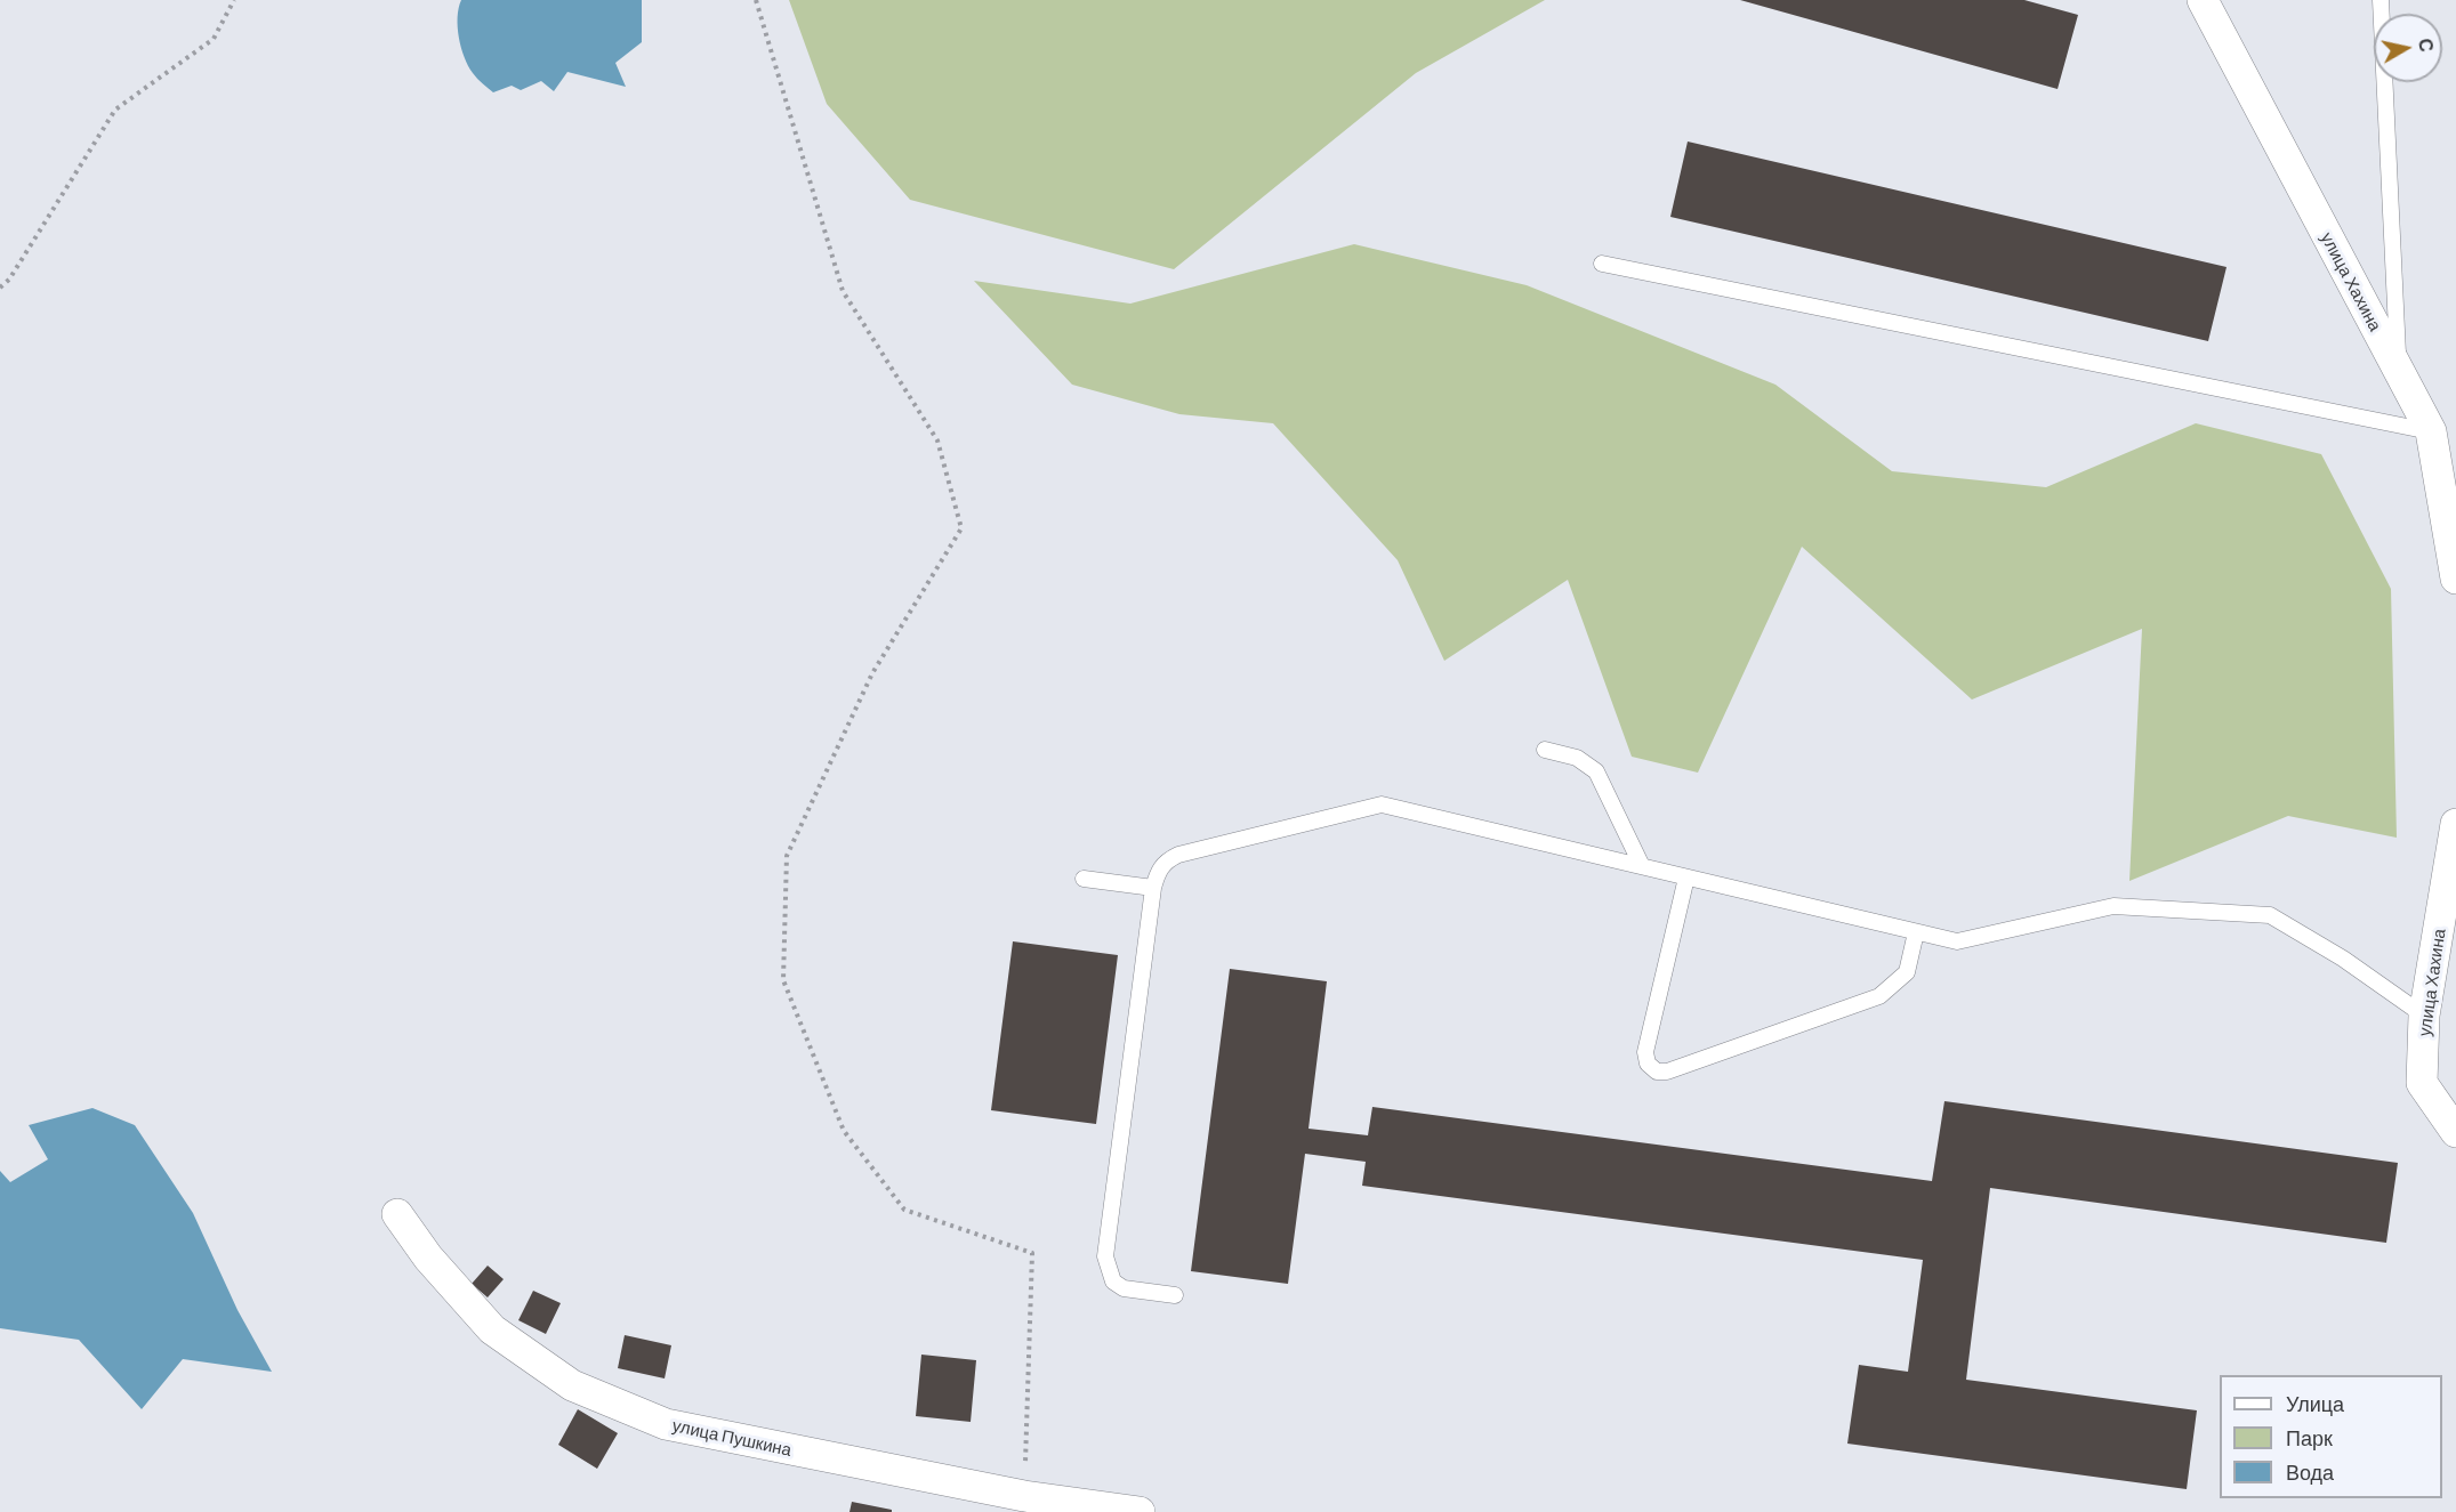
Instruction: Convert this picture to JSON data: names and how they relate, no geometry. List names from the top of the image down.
{
  "streets": {
    "street": ["улица Хахина", "улица Пушкина"]
  },
  "legend": ["Улица", "Парк", "Вода"],
  "north": "right"
}
